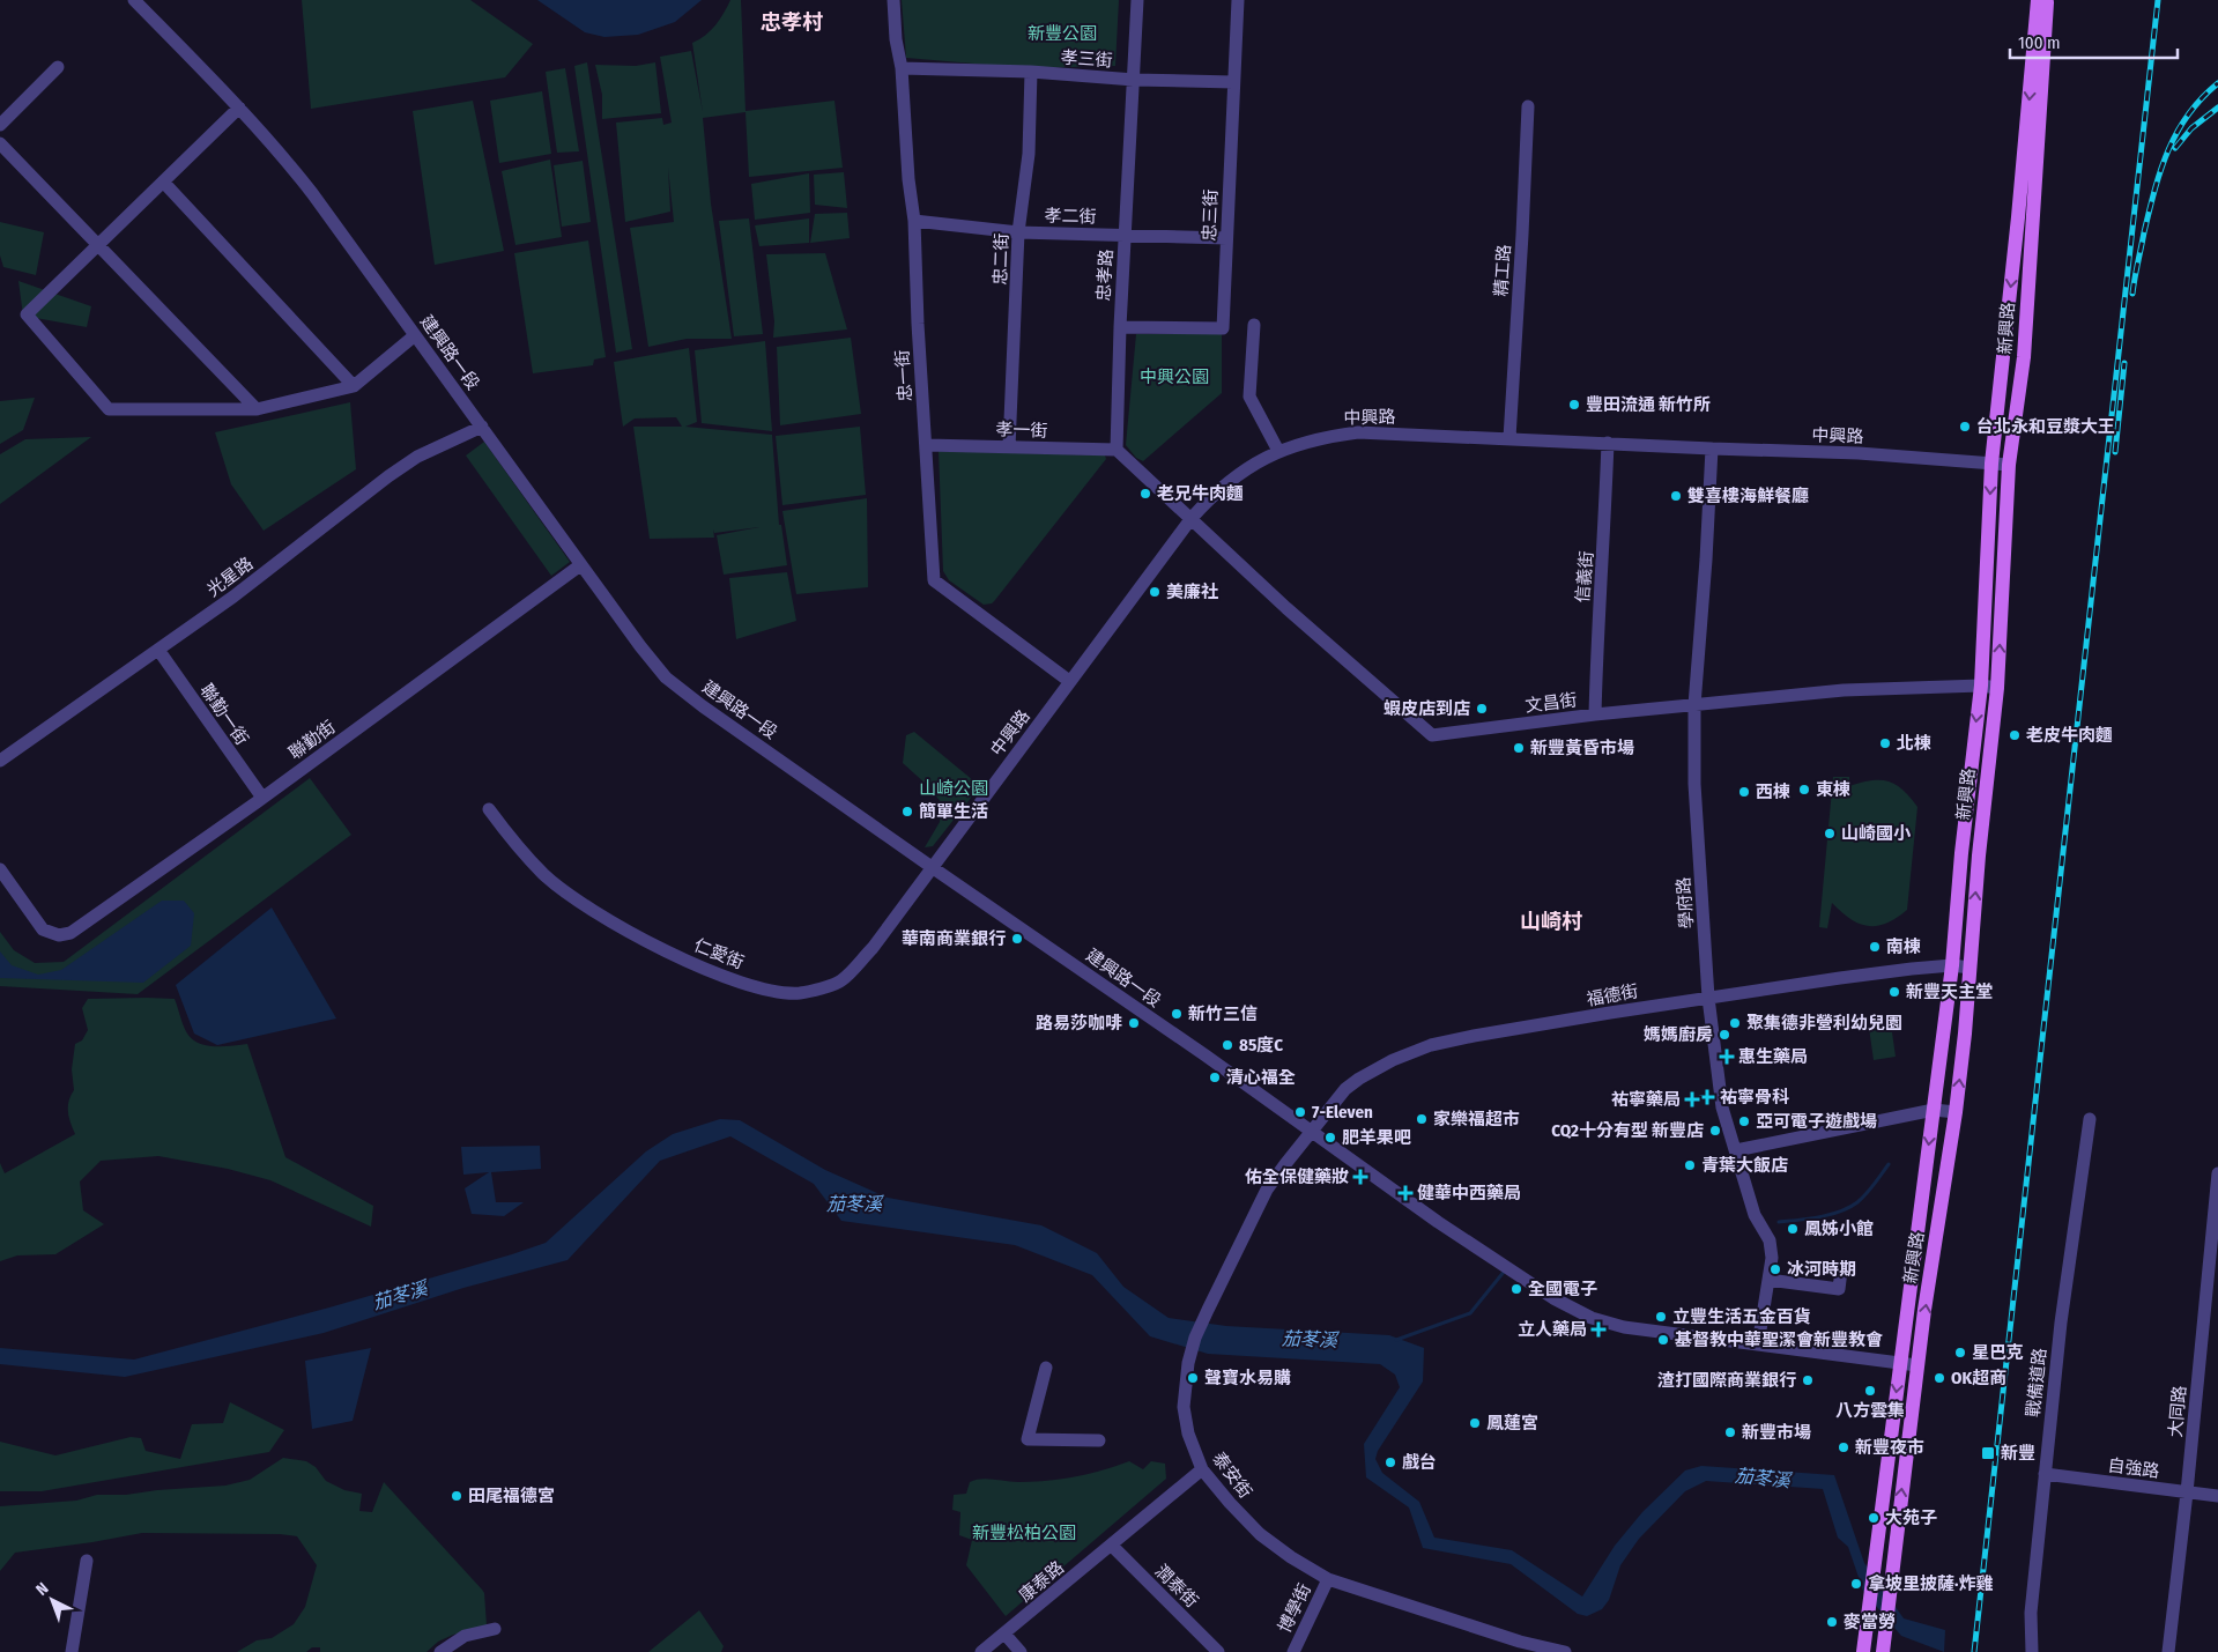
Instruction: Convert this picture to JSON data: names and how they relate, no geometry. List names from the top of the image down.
{
  "streets": {
    "main road": ["新興路"],
    "street": [
      "孝三街",
      "忠三街",
      "孝二街",
      "忠二街",
      "精工路",
      "忠孝路",
      "建興路一段",
      "忠一街",
      "中興路",
      "孝一街",
      "光星路",
      "信義街",
      "文昌街",
      "聯勤一街",
      "聯勤街",
      "學府路",
      "仁愛街",
      "福德街",
      "戰備道路",
      "大同路",
      "自強路",
      "泰安街",
      "康泰路",
      "潤泰街",
      "博學街"
    ]
  },
  "crossings": [
    ["孝三街", "忠三街"],
    ["孝三街", "忠二街"],
    ["孝三街", "忠孝路"],
    ["孝三街", "忠一街"],
    ["忠三街", "孝二街"],
    ["忠三街", "忠孝路"],
    ["孝二街", "忠二街"],
    ["孝二街", "忠孝路"],
    ["孝二街", "忠一街"],
    ["忠二街", "孝一街"],
    ["精工路", "中興路"],
    ["忠孝路", "孝一街"],
    ["新興路", "建興路一段"],
    ["新興路", "中興路"],
    ["新興路", "文昌街"],
    ["新興路", "福德街"],
    ["建興路一段", "中興路"],
    ["建興路一段", "光星路"],
    ["建興路一段", "聯勤街"],
    ["建興路一段", "學府路"],
    ["建興路一段", "仁愛街"],
    ["建興路一段", "福德街"],
    ["建興路一段", "泰安街"],
    ["忠一街", "中興路"],
    ["忠一街", "孝一街"],
    ["中興路", "信義街"],
    ["中興路", "文昌街"],
    ["中興路", "學府路"],
    ["中興路", "仁愛街"],
    ["光星路", "聯勤一街"],
    ["信義街", "文昌街"],
    ["文昌街", "學府路"],
    ["聯勤一街", "聯勤街"],
    ["學府路", "福德街"],
    ["福德街", "泰安街"],
    ["戰備道路", "自強路"],
    ["大同路", "自強路"],
    ["泰安街", "康泰路"],
    ["泰安街", "博學街"],
    ["康泰路", "潤泰街"]
  ],
  "districts": ["忠孝村", "山崎村"],
  "water": ["茄苳溪"],
  "parks": [
    "新豐公園",
    "中興公園",
    "山崎公園",
    "新豐松柏公園"
  ],
  "places": {
    "other": [
      "豐田流通 新竹所",
      "台北永和豆漿大王",
      "老兄牛肉麵",
      "雙喜樓海鮮餐廳",
      "美廉社",
      "蝦皮店到店",
      "老皮牛肉麵",
      "北棟",
      "新豐黃昏市場",
      "東棟",
      "西棟",
      "簡單生活",
      "山崎國小",
      "華南商業銀行",
      "南棟",
      "新豐天主堂",
      "新竹三信",
      "路易莎咖啡",
      "聚集德非營利幼兒園",
      "媽媽廚房",
      "85度C",
      "清心福全",
      "7-Eleven",
      "家樂福超市",
      "亞可電子遊戲場",
      "CQ2十分有型 新豐店",
      "肥羊果吧",
      "青葉大飯店",
      "鳳姊小館",
      "冰河時期",
      "全國電子",
      "立豐生活五金百貨",
      "基督教中華聖潔會新豐教會",
      "星巴克",
      "聲寶水易購",
      "OK超商",
      "渣打國際商業銀行",
      "八方雲集",
      "鳳蓮宮",
      "新豐市場",
      "新豐夜市",
      "戲台",
      "田尾福德宮",
      "大苑子",
      "拿坡里披薩·炸雞",
      "麥當勞"
    ],
    "health": [
      "惠生藥局",
      "祐寧骨科",
      "祐寧藥局",
      "佑全保健藥妝",
      "健華中西藥局",
      "立人藥局"
    ],
    "transit": ["新豐"]
  },
  "scale_bar": "100 m",
  "north": "top left"
}
